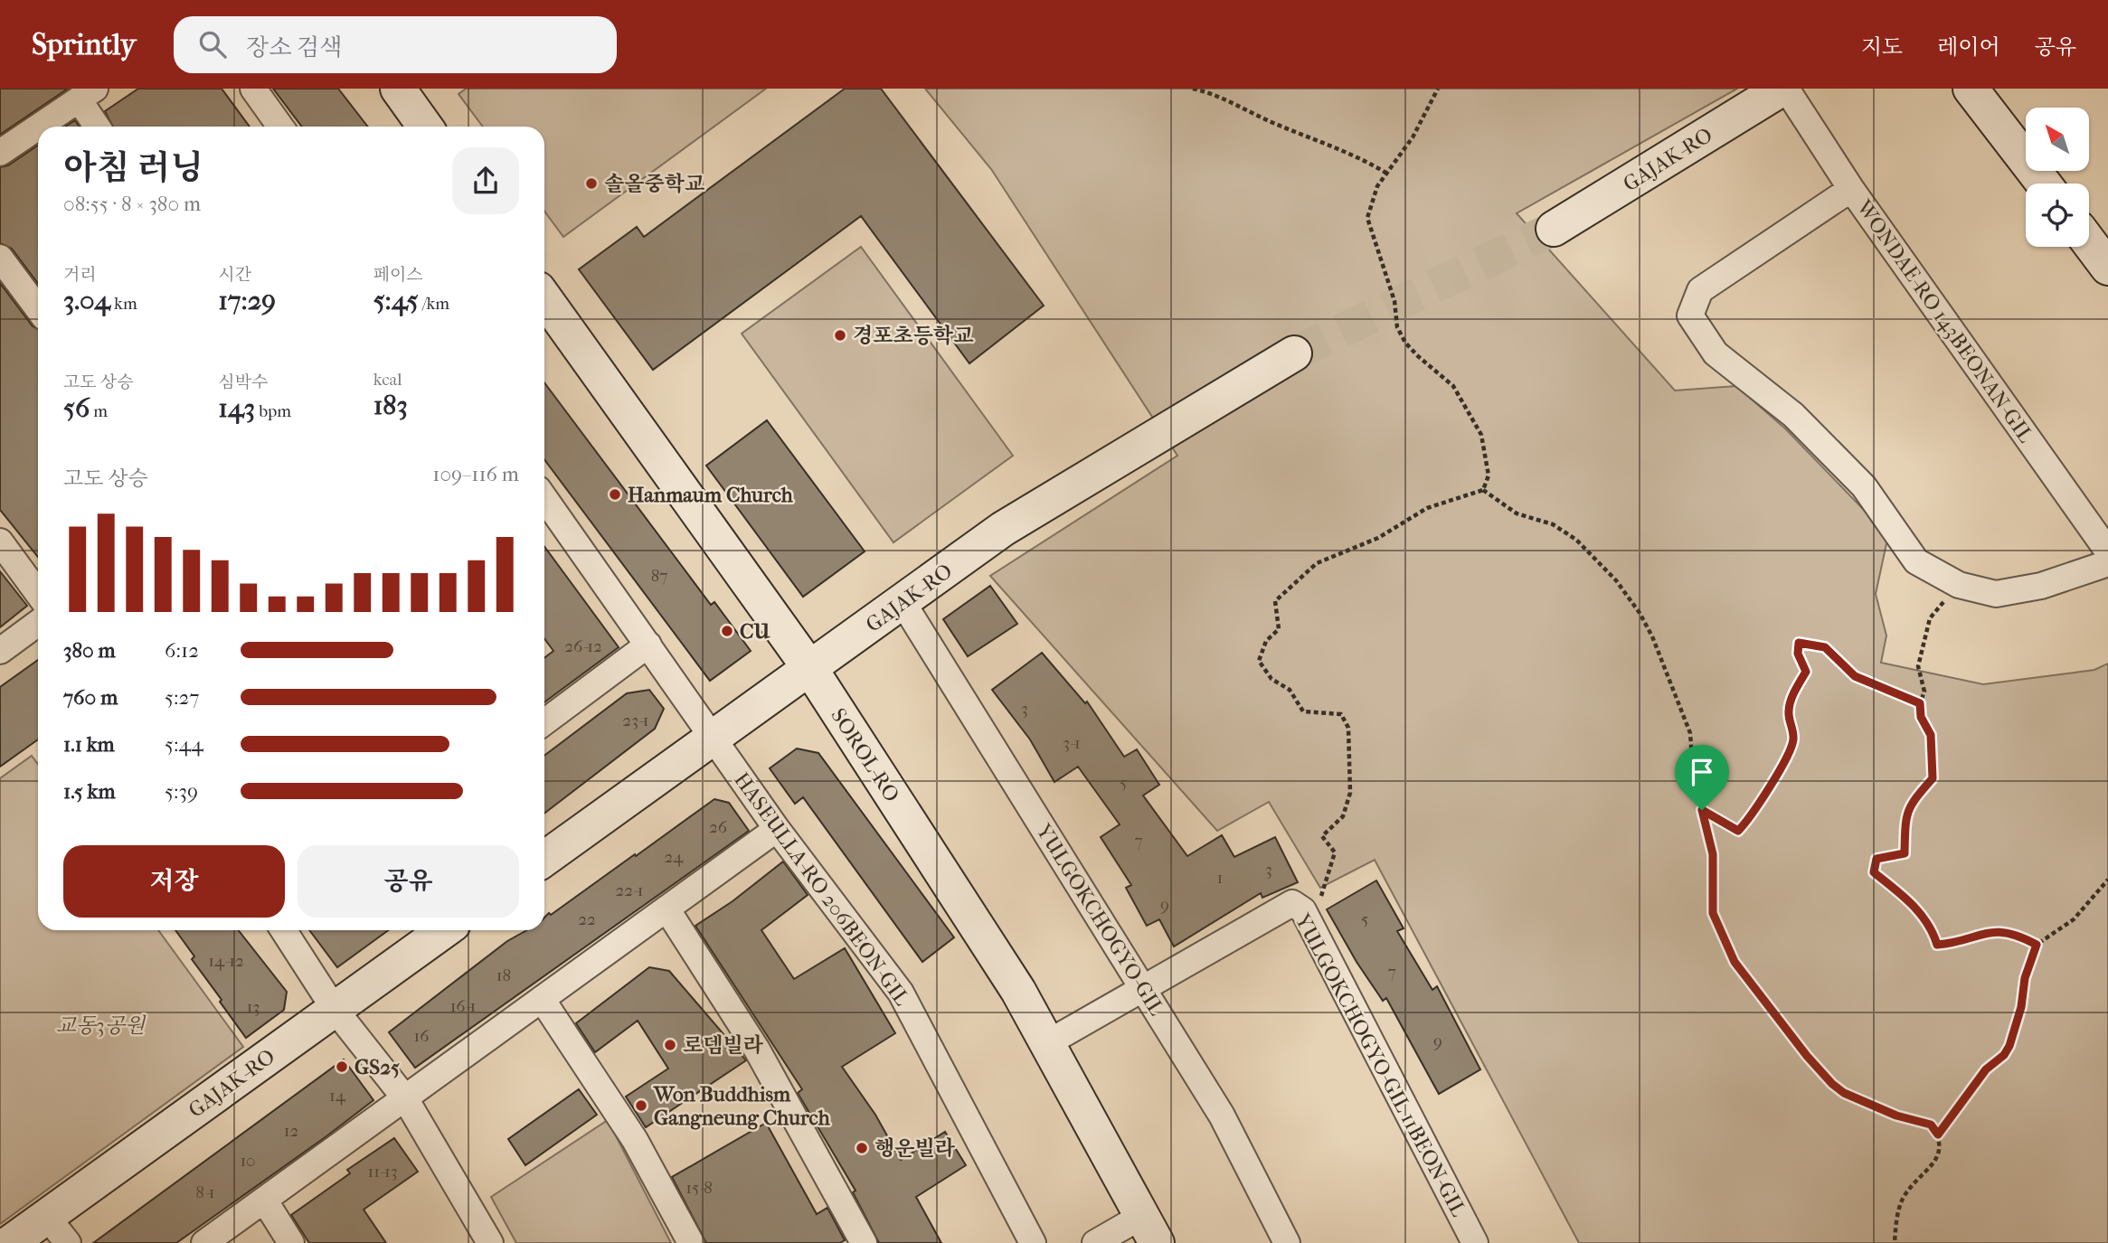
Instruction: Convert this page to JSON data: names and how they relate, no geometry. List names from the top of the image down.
{
  "streets": {
    "street": [
      "GAJAK-RO",
      "WONDAE-RO 143BEONAN-GIL",
      "SOROL-RO",
      "HASEULLA-RO 206BEON-GIL",
      "YULGOKCHOGYO-GIL",
      "YULGOKCHOGYO-GIL 11BEON-GIL"
    ]
  },
  "crossings": [
    ["GAJAK-RO", "SOROL-RO"],
    ["GAJAK-RO", "HASEULLA-RO 206BEON-GIL"],
    ["GAJAK-RO", "YULGOKCHOGYO-GIL"],
    ["SOROL-RO", "YULGOKCHOGYO-GIL 11BEON-GIL"],
    ["YULGOKCHOGYO-GIL", "YULGOKCHOGYO-GIL 11BEON-GIL"]
  ],
  "parks": ["교동3공원"],
  "places": [
    "솔올중학교",
    "경포초등학교",
    "Hanmaum Church",
    "CU",
    "로뎀빌라",
    "GS25",
    "Won Buddhism Gangneung Church",
    "행운빌라"
  ],
  "house_numbers": [
    "87",
    "26-12",
    "3",
    "23-1",
    "3-1",
    "5",
    "26",
    "7",
    "24",
    "3",
    "1",
    "22-1",
    "9",
    "22",
    "5",
    "14-12",
    "7",
    "18",
    "16-1",
    "13",
    "16",
    "9",
    "14",
    "12",
    "10",
    "11-13",
    "15-8",
    "8-1"
  ],
  "north": "top left",
  "page": {
    "header": "Sprintly",
    "search": "장소 검색",
    "nav": ["지도", "레이어", "공유"],
    "heading": ["아침 러닝", "08:55 · 8 × 380 m"],
    "stats": [
      ["거리", "3.04 km"],
      ["시간", "17:29"],
      ["페이스", "5:45 /km"],
      ["고도 상승", "56 m"],
      ["심박수", "143 bpm"],
      ["kcal", "183"]
    ],
    "chart": ["고도 상승", "109–116 m"],
    "list": [
      {
        "name": "380 m",
        "note": "6:12"
      },
      {
        "name": "760 m",
        "note": "5:27"
      },
      {
        "name": "1.1 km",
        "note": "5:44"
      },
      {
        "name": "1.5 km",
        "note": "5:39"
      }
    ],
    "buttons": ["저장", "공유"]
  }
}
